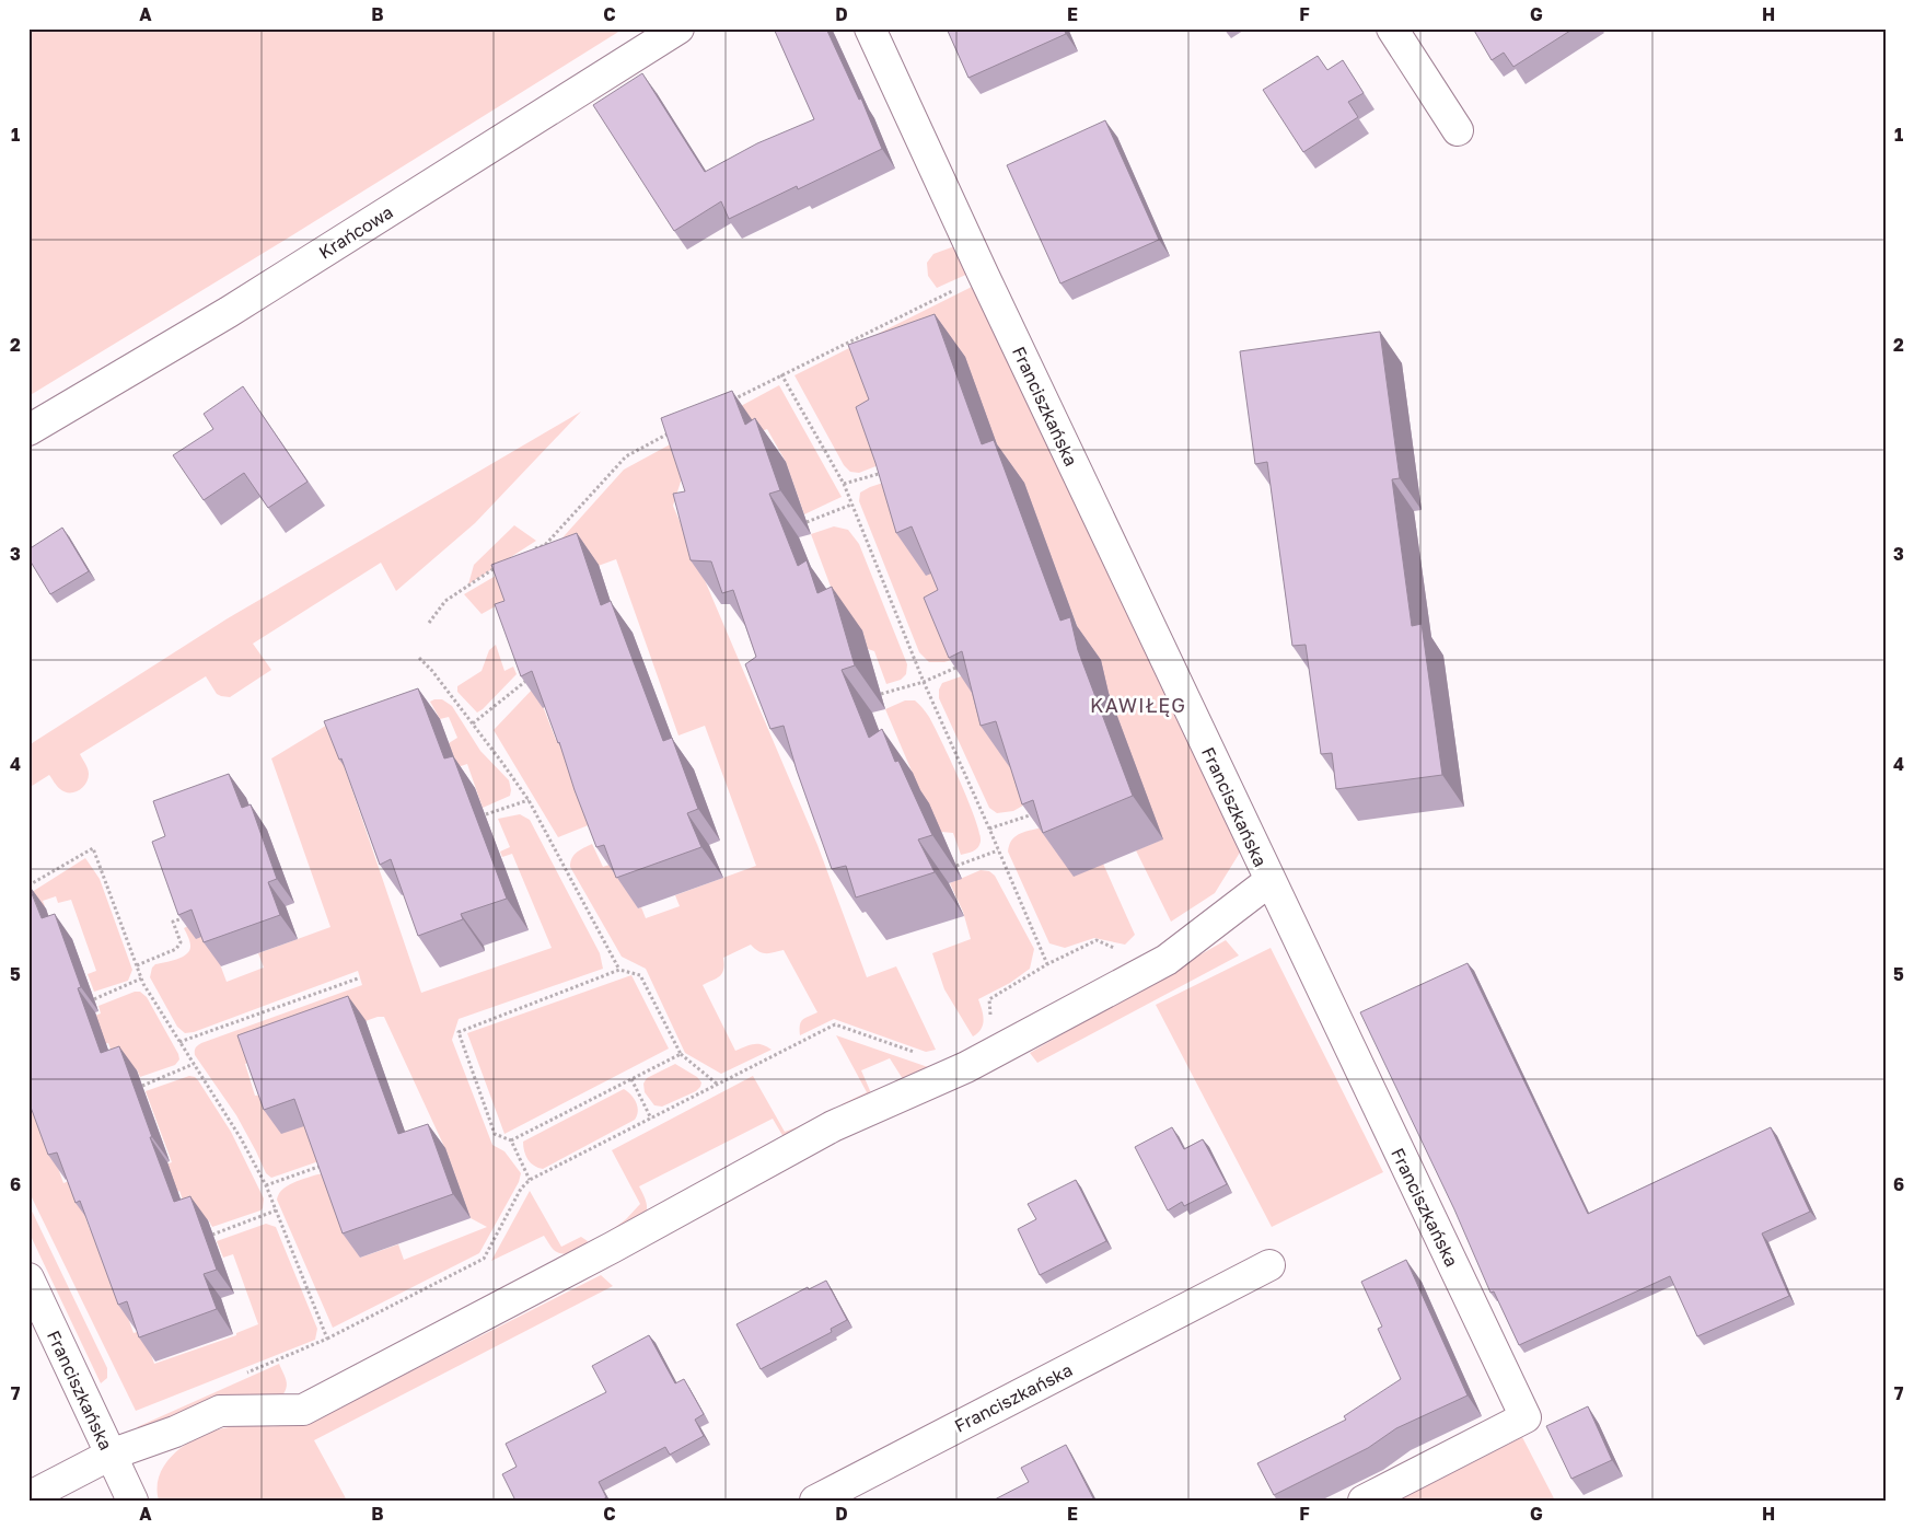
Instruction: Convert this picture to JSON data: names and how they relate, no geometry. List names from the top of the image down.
{
  "streets": {
    "street": ["Krańcowa", "Franciszkańska"]
  },
  "districts": ["KAWIŁĘG"],
  "grid": {
    "columns": [
      "A",
      "B",
      "C",
      "D",
      "E",
      "F",
      "G",
      "H"
    ],
    "rows": [
      "1",
      "2",
      "3",
      "4",
      "5",
      "6",
      "7"
    ]
  }
}
